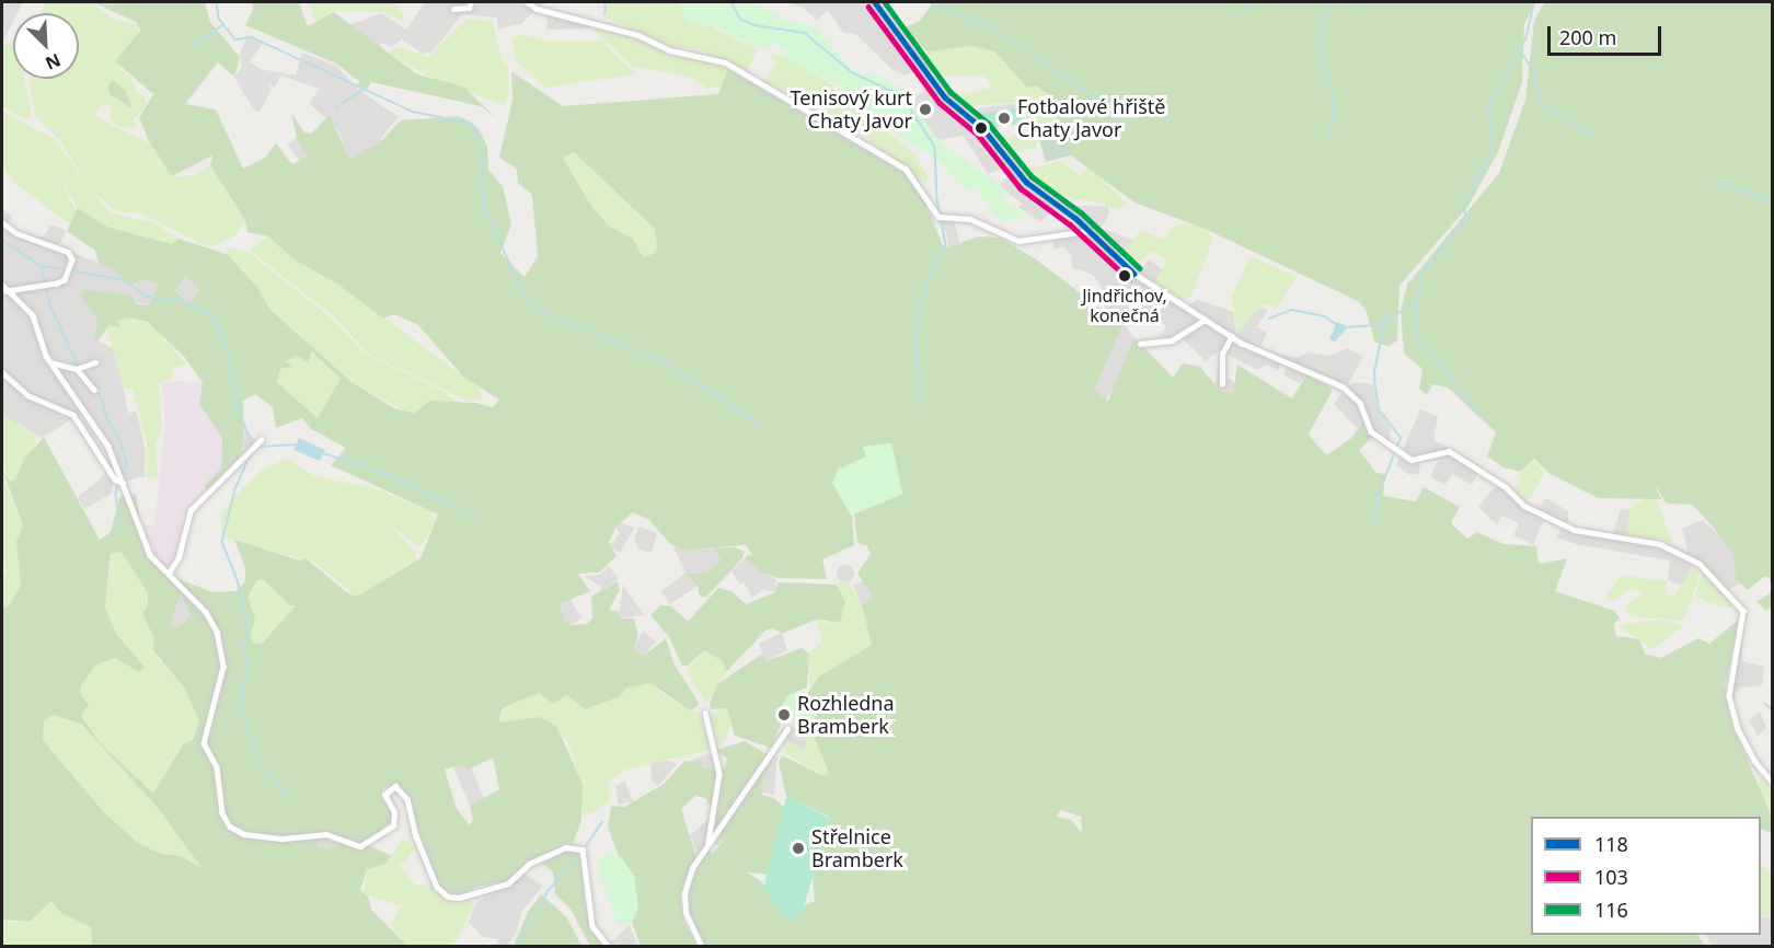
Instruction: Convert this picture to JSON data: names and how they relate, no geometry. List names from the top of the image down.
{
  "places": [
    "Tenisový kurt Chaty Javor",
    "Fotbalové hřiště Chaty Javor",
    "Jindřichov, konečná",
    "Rozhledna Bramberk",
    "Střelnice Bramberk"
  ],
  "lines": ["transit line 118", "transit line 116", "transit line 103"],
  "legend": ["118", "103", "116"],
  "scale_bar": "200 m",
  "north": "bottom right"
}
